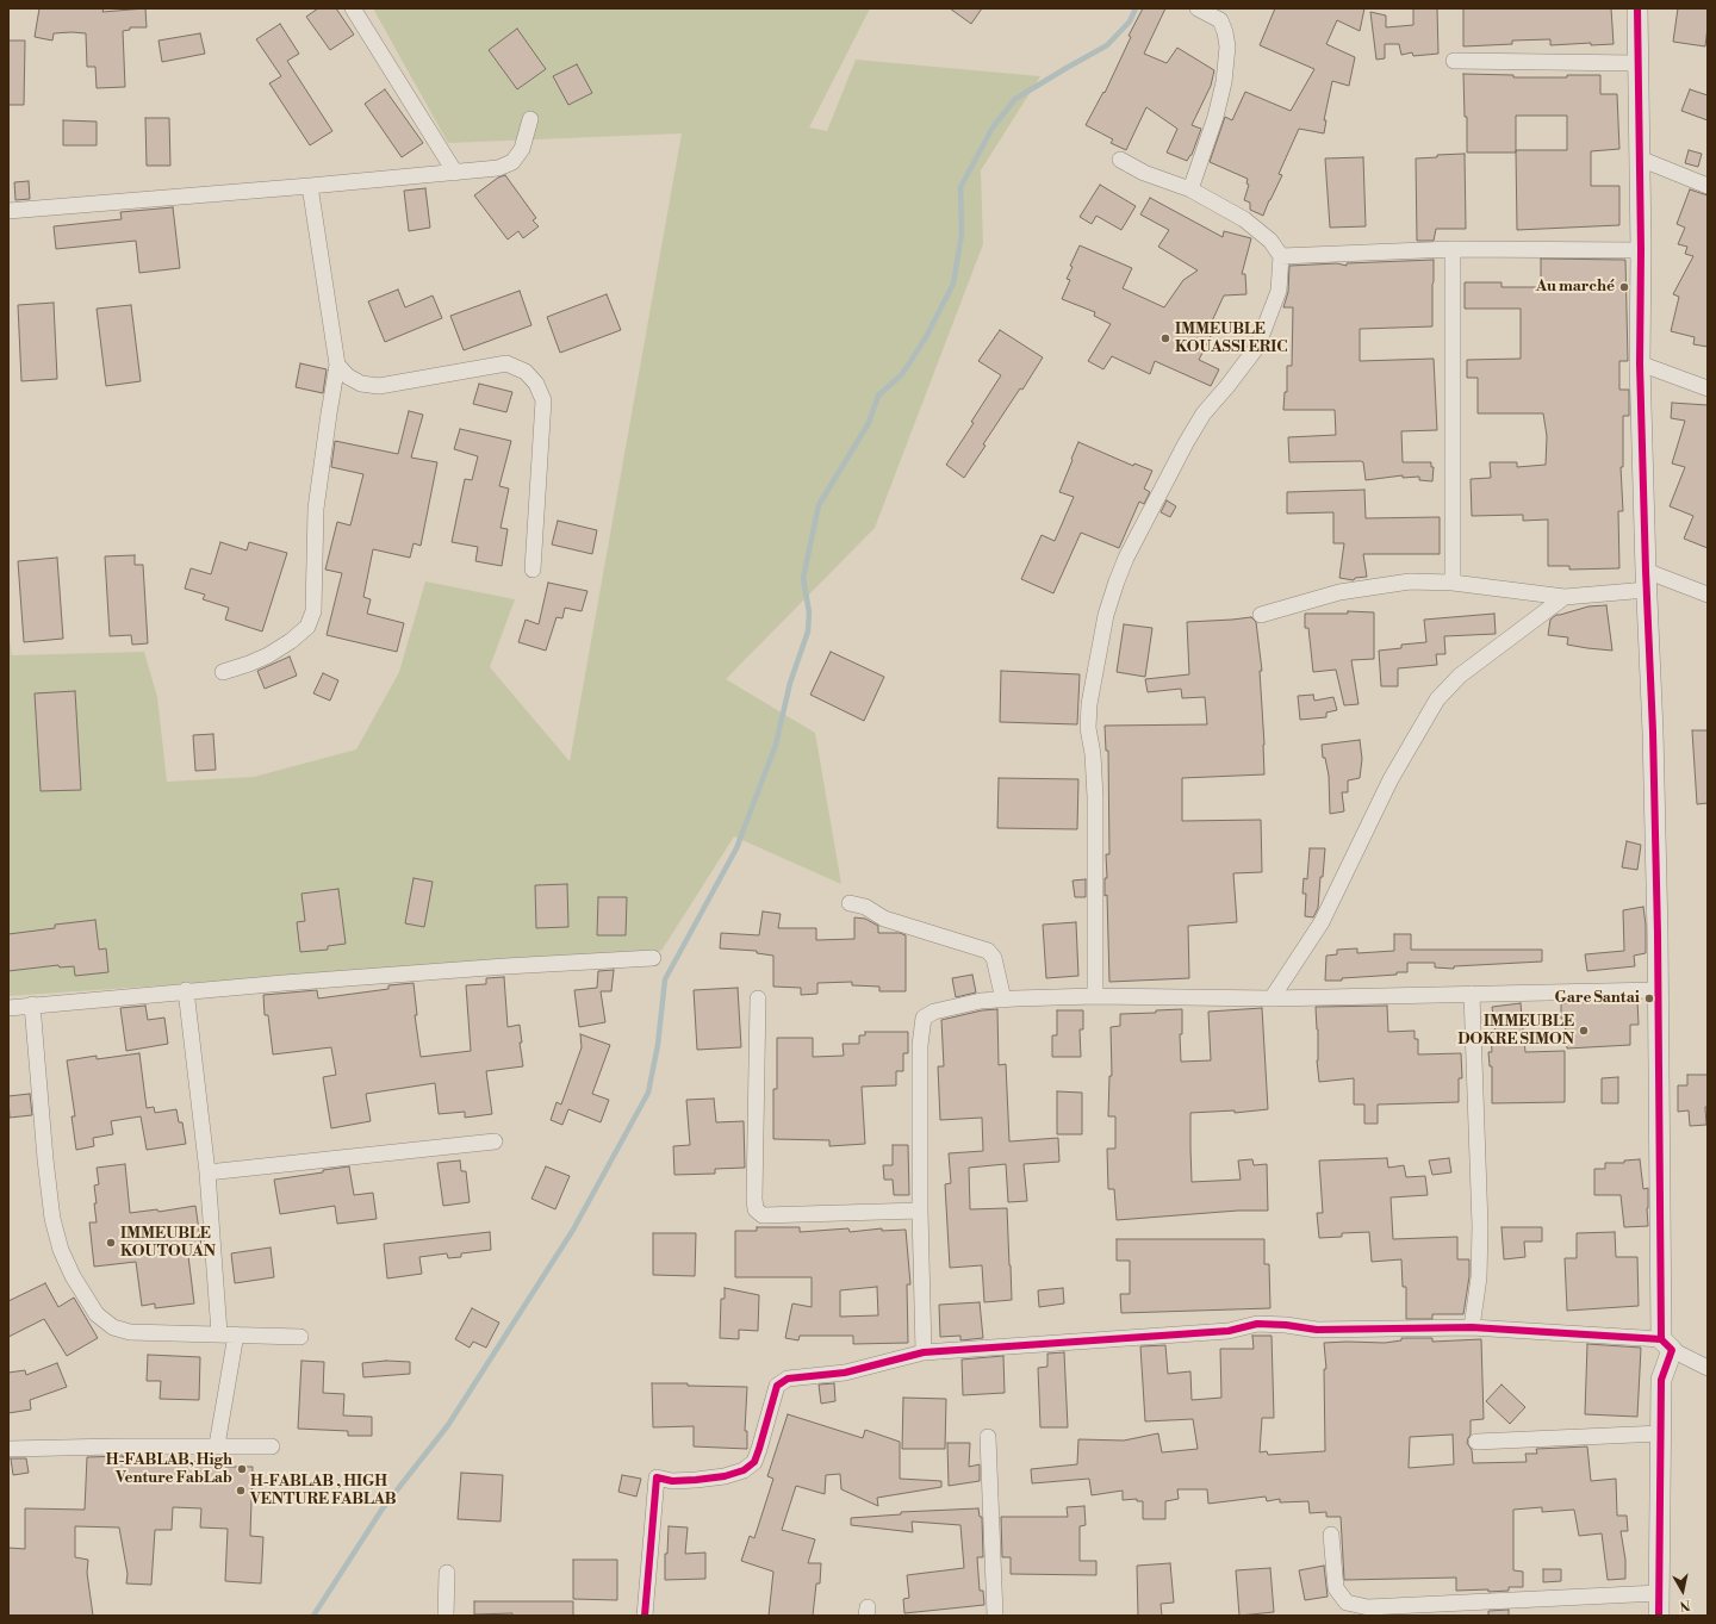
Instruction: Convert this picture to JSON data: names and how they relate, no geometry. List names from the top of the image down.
{
  "places": [
    "Au marché",
    "IMMEUBLE KOUASSI ERIC",
    "Gare Santai",
    "IMMEUBLE DOKRE SIMON",
    "IMMEUBLE KOUTOUAN",
    "H-FABLAB, High Venture FabLab",
    "H-FABLAB , HIGH VENTURE FABLAB"
  ],
  "north": "bottom"
}
